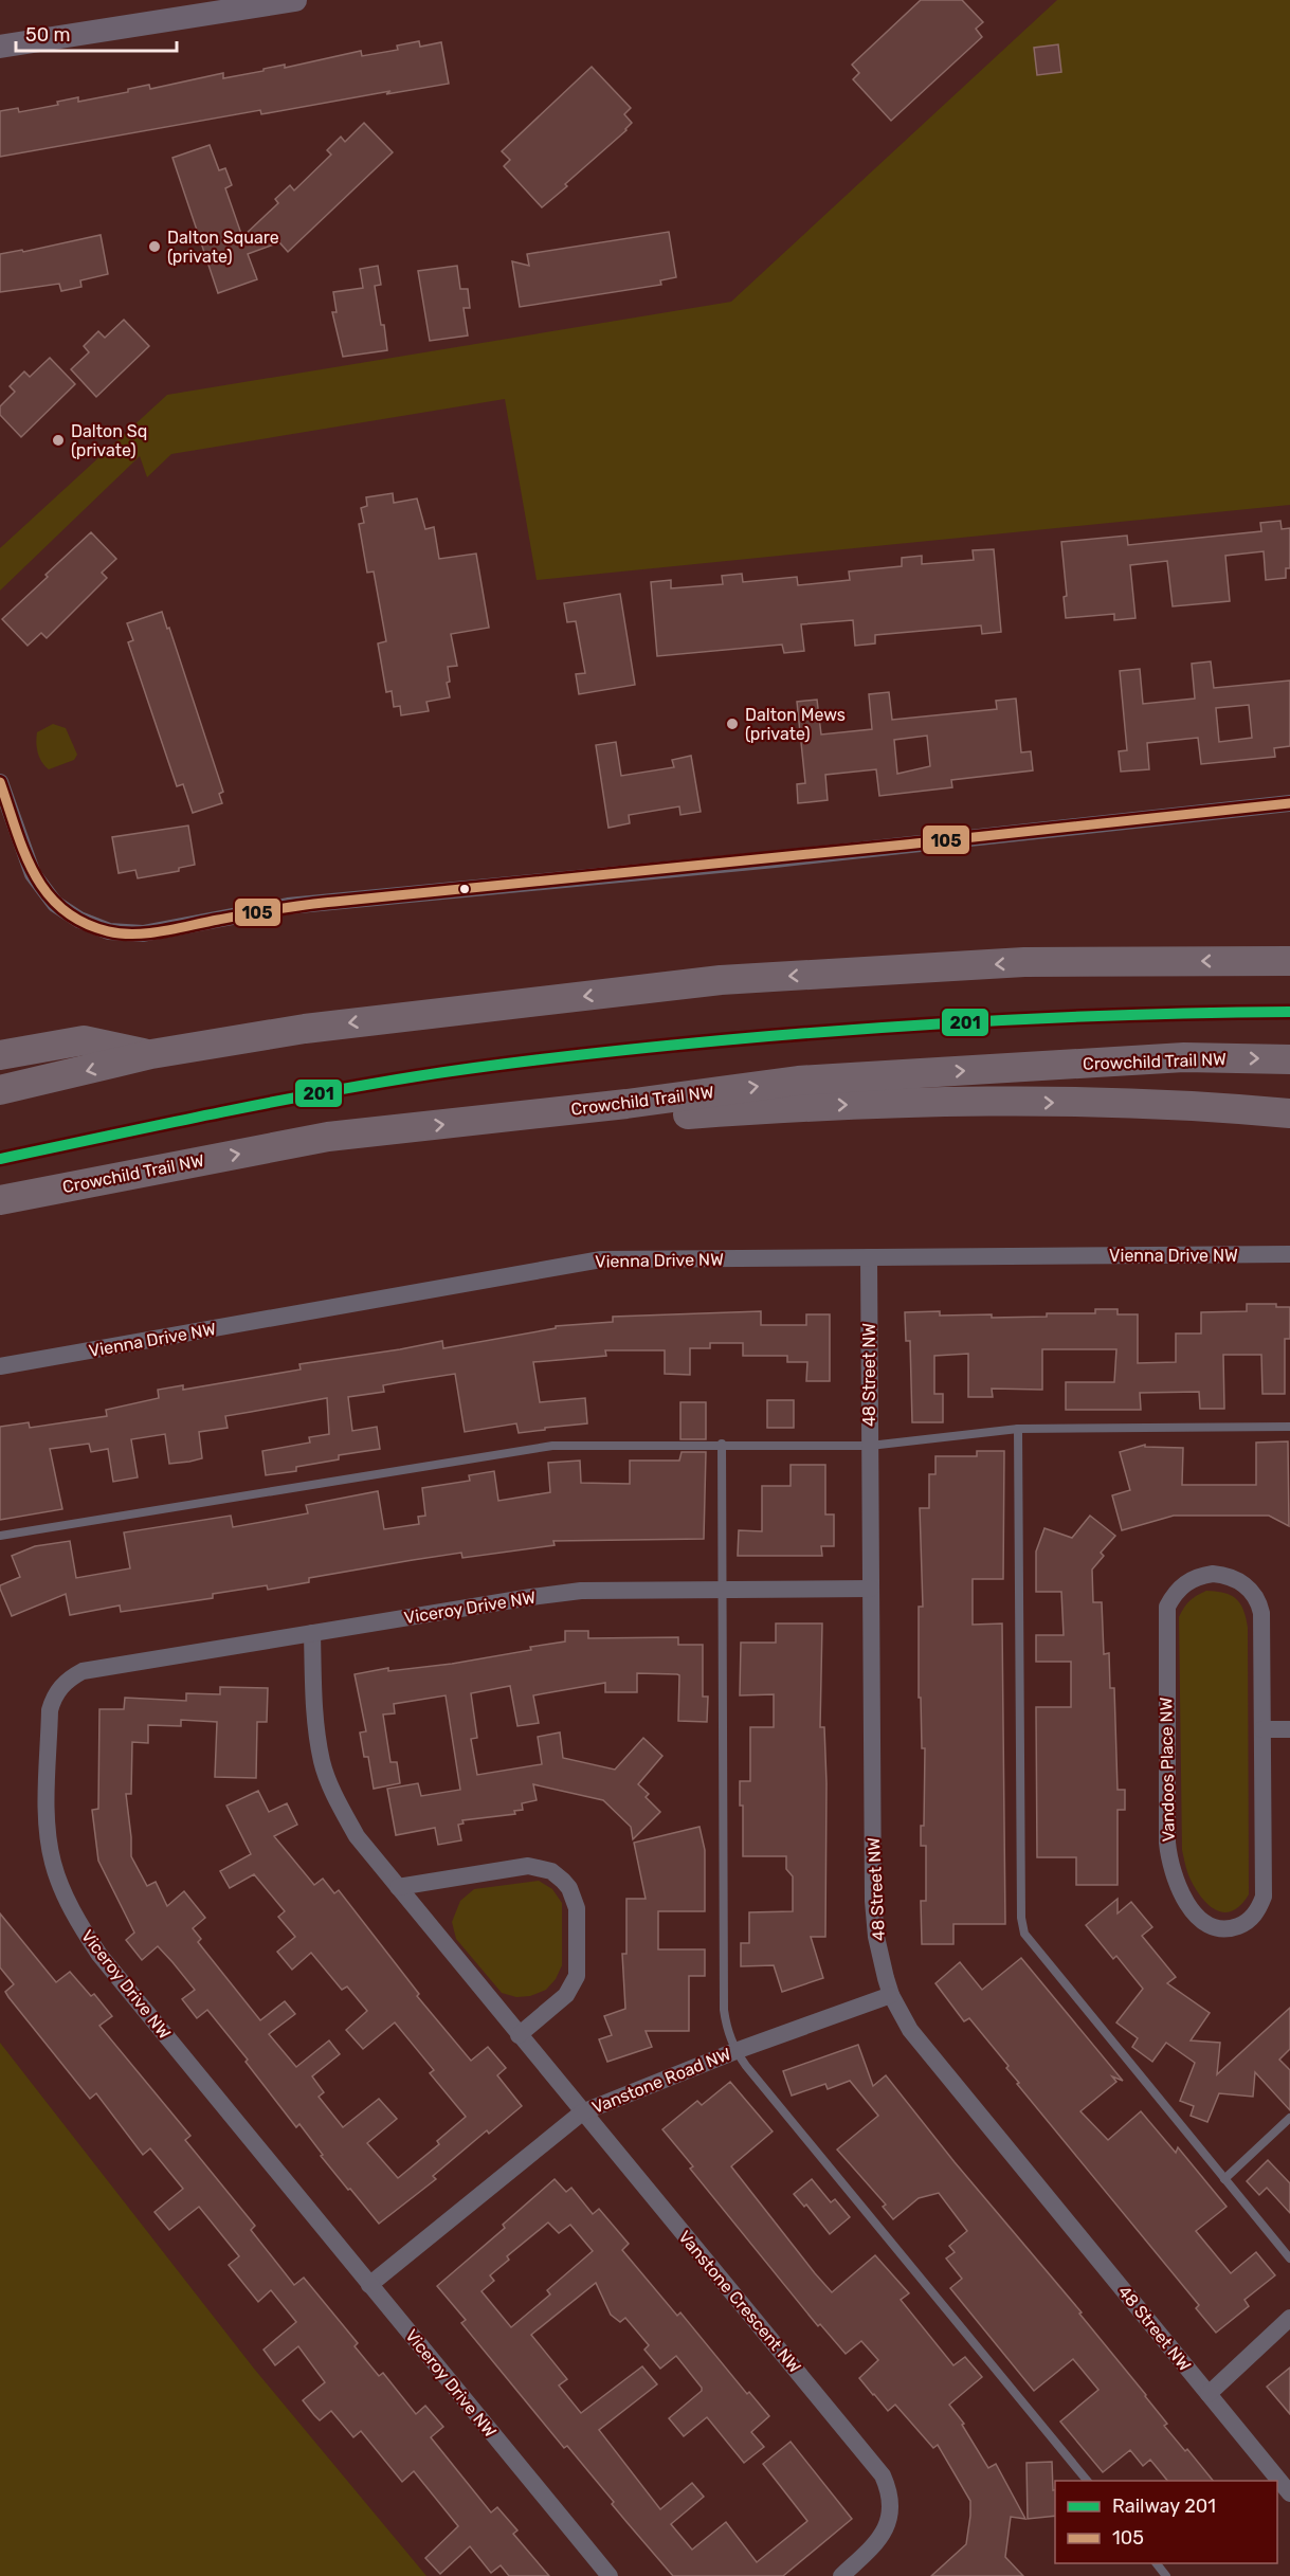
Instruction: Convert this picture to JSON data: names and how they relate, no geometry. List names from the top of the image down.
{
  "streets": {
    "highway": ["Crowchild Trail NW"],
    "street": [
      "Vienna Drive NW",
      "48 Street NW",
      "Viceroy Drive NW",
      "Vandoos Place NW",
      "Vanstone Road NW",
      "Vanstone Crescent NW"
    ]
  },
  "crossings": [
    ["Vienna Drive NW", "48 Street NW"],
    ["48 Street NW", "Viceroy Drive NW"],
    ["48 Street NW", "Vanstone Road NW"],
    ["Viceroy Drive NW", "Vanstone Road NW"],
    ["Viceroy Drive NW", "Vanstone Crescent NW"],
    ["Vanstone Road NW", "Vanstone Crescent NW"]
  ],
  "places": ["Dalton Square (private)", "Dalton Sq (private)", "Dalton Mews (private)"],
  "lines": ["transit line 105", "rail line 201"],
  "legend": ["Railway 201", "105"],
  "scale_bar": "50 m"
}
